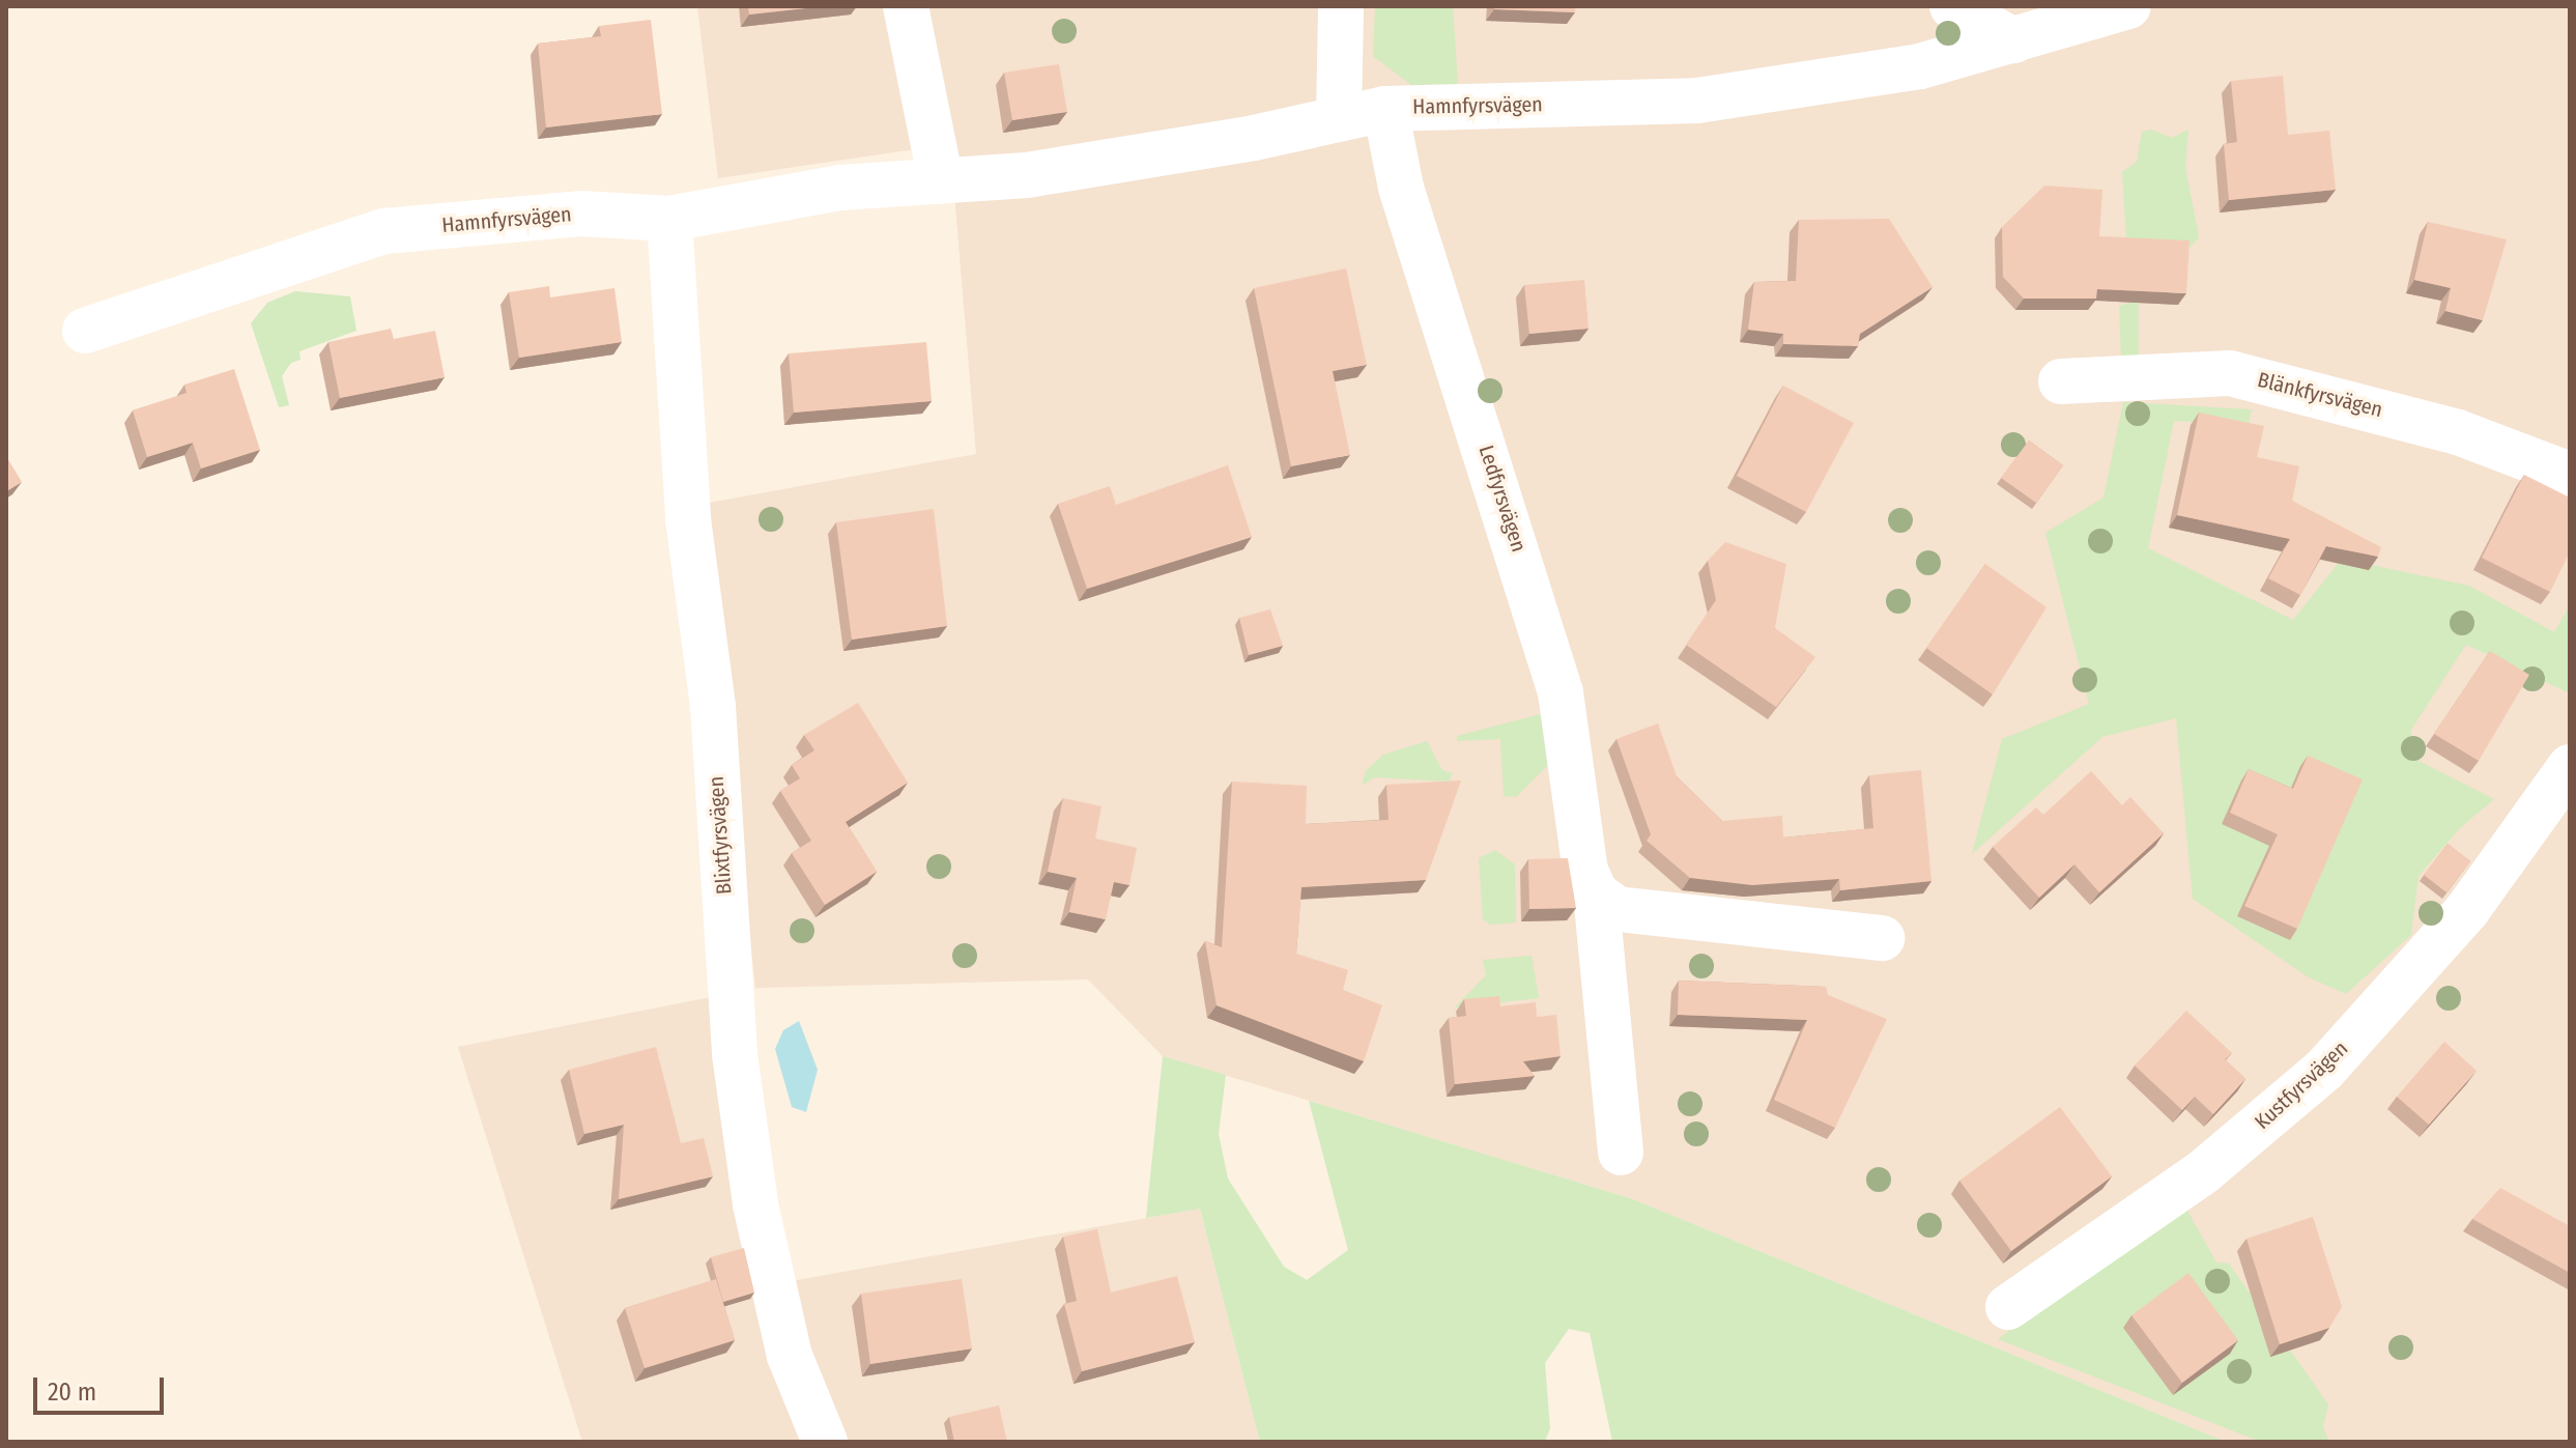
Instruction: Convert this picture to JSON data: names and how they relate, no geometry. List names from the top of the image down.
{
  "streets": {
    "street": [
      "Hamnfyrsvägen",
      "Blänkfyrsvägen",
      "Ledfyrsvägen",
      "Blixtfyrsvägen",
      "Kustfyrsvägen"
    ]
  },
  "crossings": [
    ["Hamnfyrsvägen", "Ledfyrsvägen"],
    ["Hamnfyrsvägen", "Blixtfyrsvägen"]
  ],
  "scale_bar": "20 m"
}
